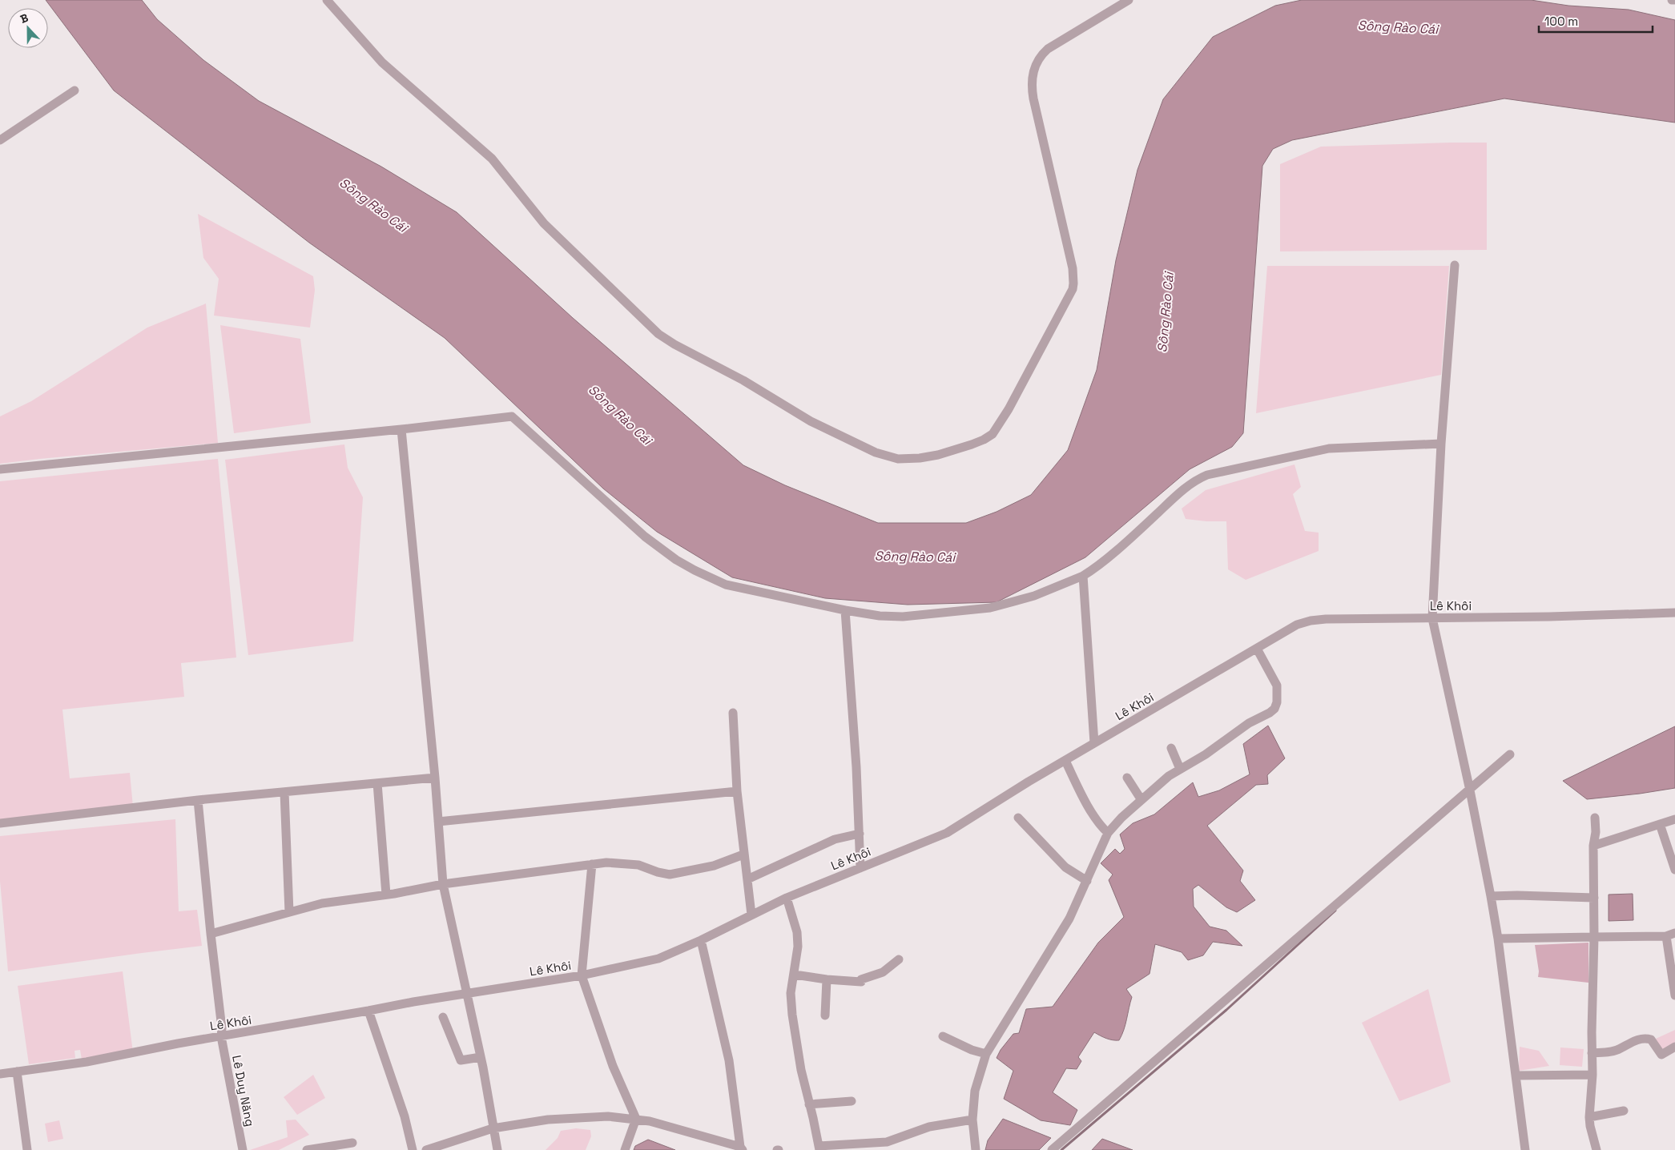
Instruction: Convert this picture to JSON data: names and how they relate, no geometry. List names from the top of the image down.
{
  "streets": {
    "street": ["Lê Khôi", "Lê Duy Năng"]
  },
  "crossings": [
    ["Lê Khôi", "Lê Duy Năng"]
  ],
  "water": ["Sông Rào Cái"],
  "scale_bar": "100 m",
  "north": "top"
}
